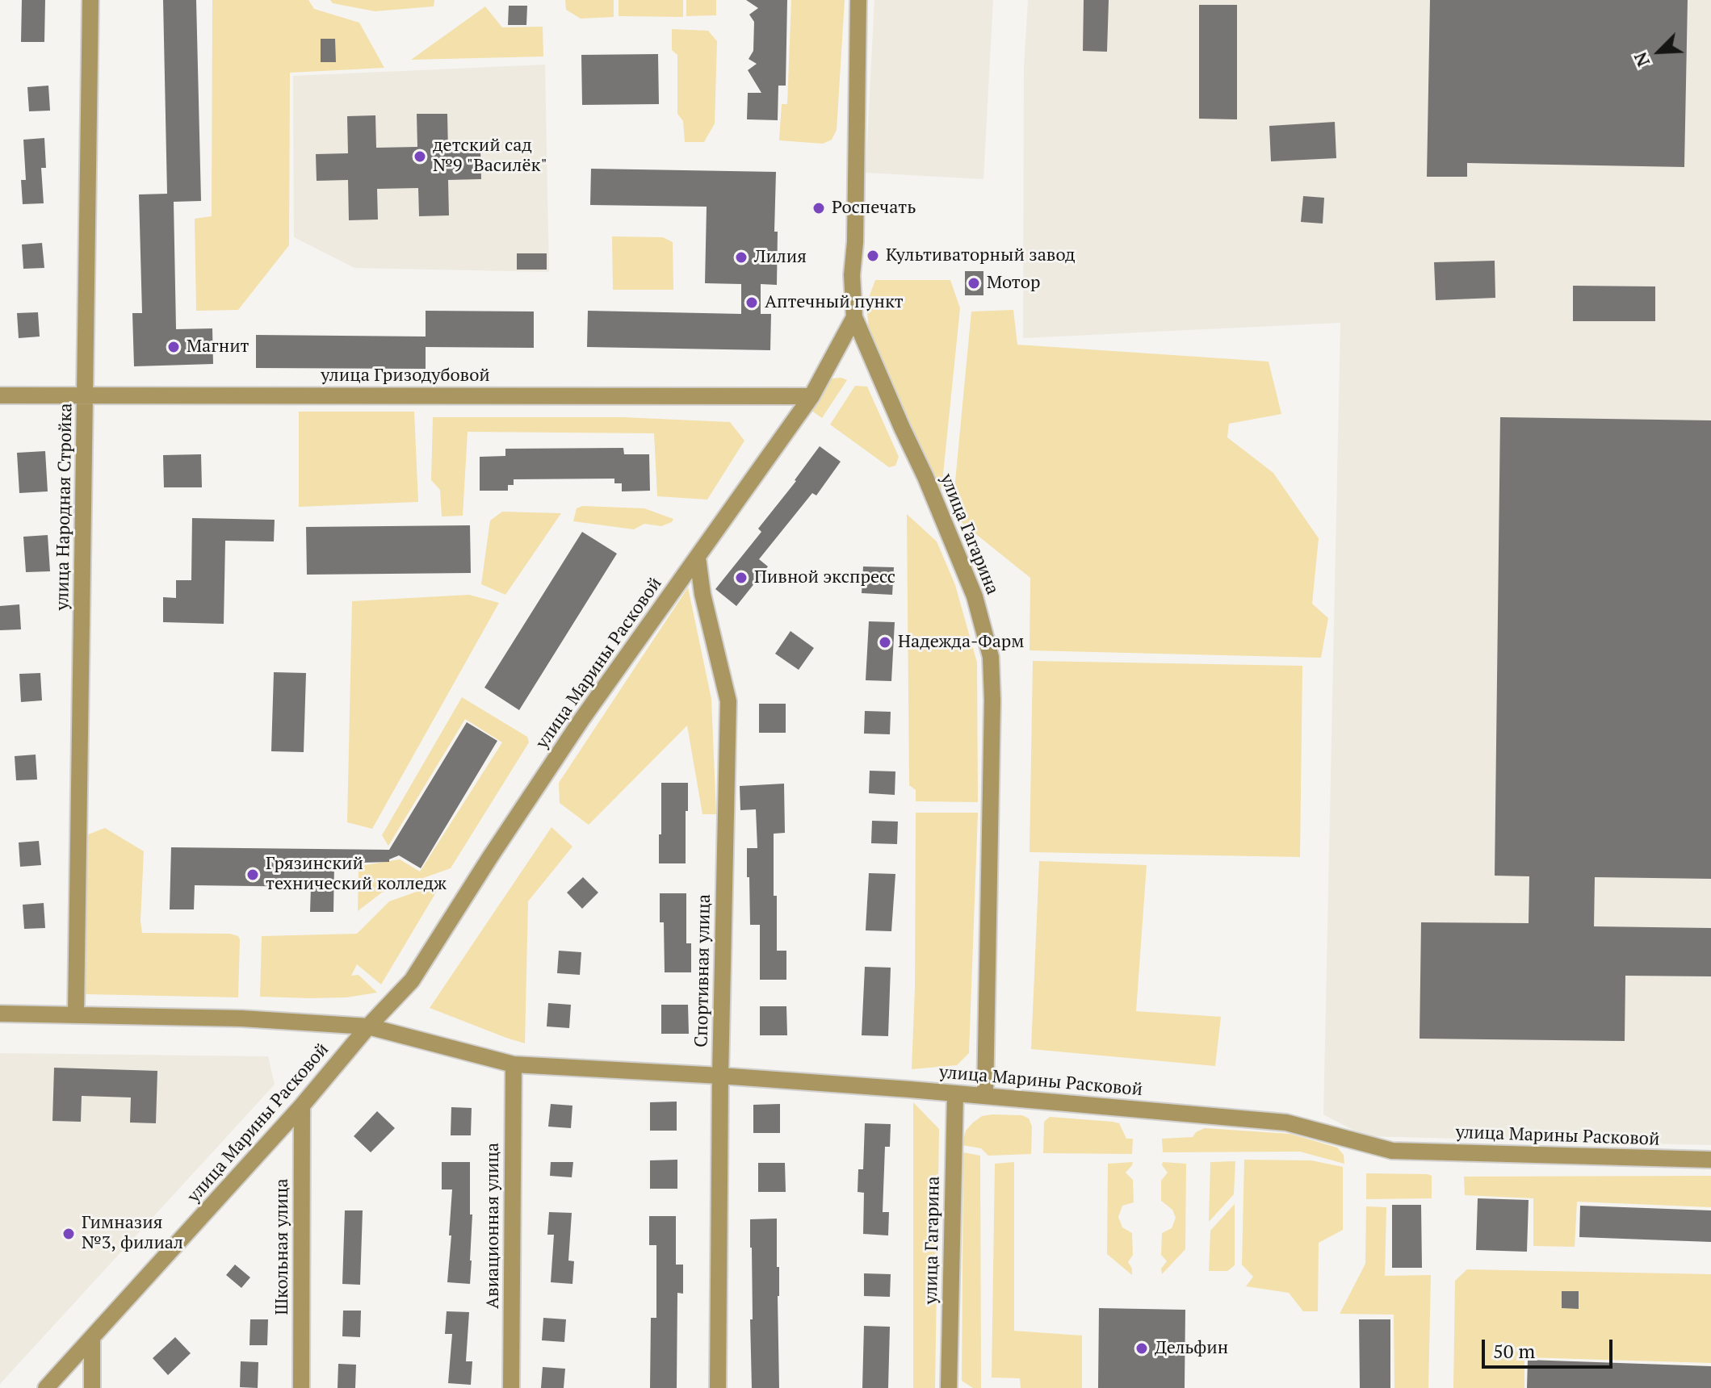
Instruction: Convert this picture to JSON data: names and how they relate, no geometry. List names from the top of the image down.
{
  "streets": {
    "street": [
      "улица Гризодубовой",
      "улица Народная Стройка",
      "улица Гагарина",
      "улица Марины Расковой",
      "Спортивная улица",
      "Авиационная улица",
      "Школьная улица"
    ]
  },
  "crossings": [
    ["улица Гризодубовой", "улица Народная Стройка"],
    ["улица Гризодубовой", "улица Марины Расковой"],
    ["улица Народная Стройка", "улица Марины Расковой"],
    ["улица Гагарина", "улица Марины Расковой"],
    ["улица Марины Расковой", "Спортивная улица"],
    ["улица Марины Расковой", "Авиационная улица"],
    ["улица Марины Расковой", "Школьная улица"]
  ],
  "places": [
    "детский сад №9 \"Василёк\"",
    "Роспечать",
    "Культиваторный завод",
    "Лилия",
    "Мотор",
    "Аптечный пункт",
    "Магнит",
    "Пивной экспресс",
    "Надежда-Фарм",
    "Грязинский технический колледж",
    "Гимназия №3, филиал",
    "Дельфин"
  ],
  "scale_bar": "50 m",
  "north": "bottom left"
}
